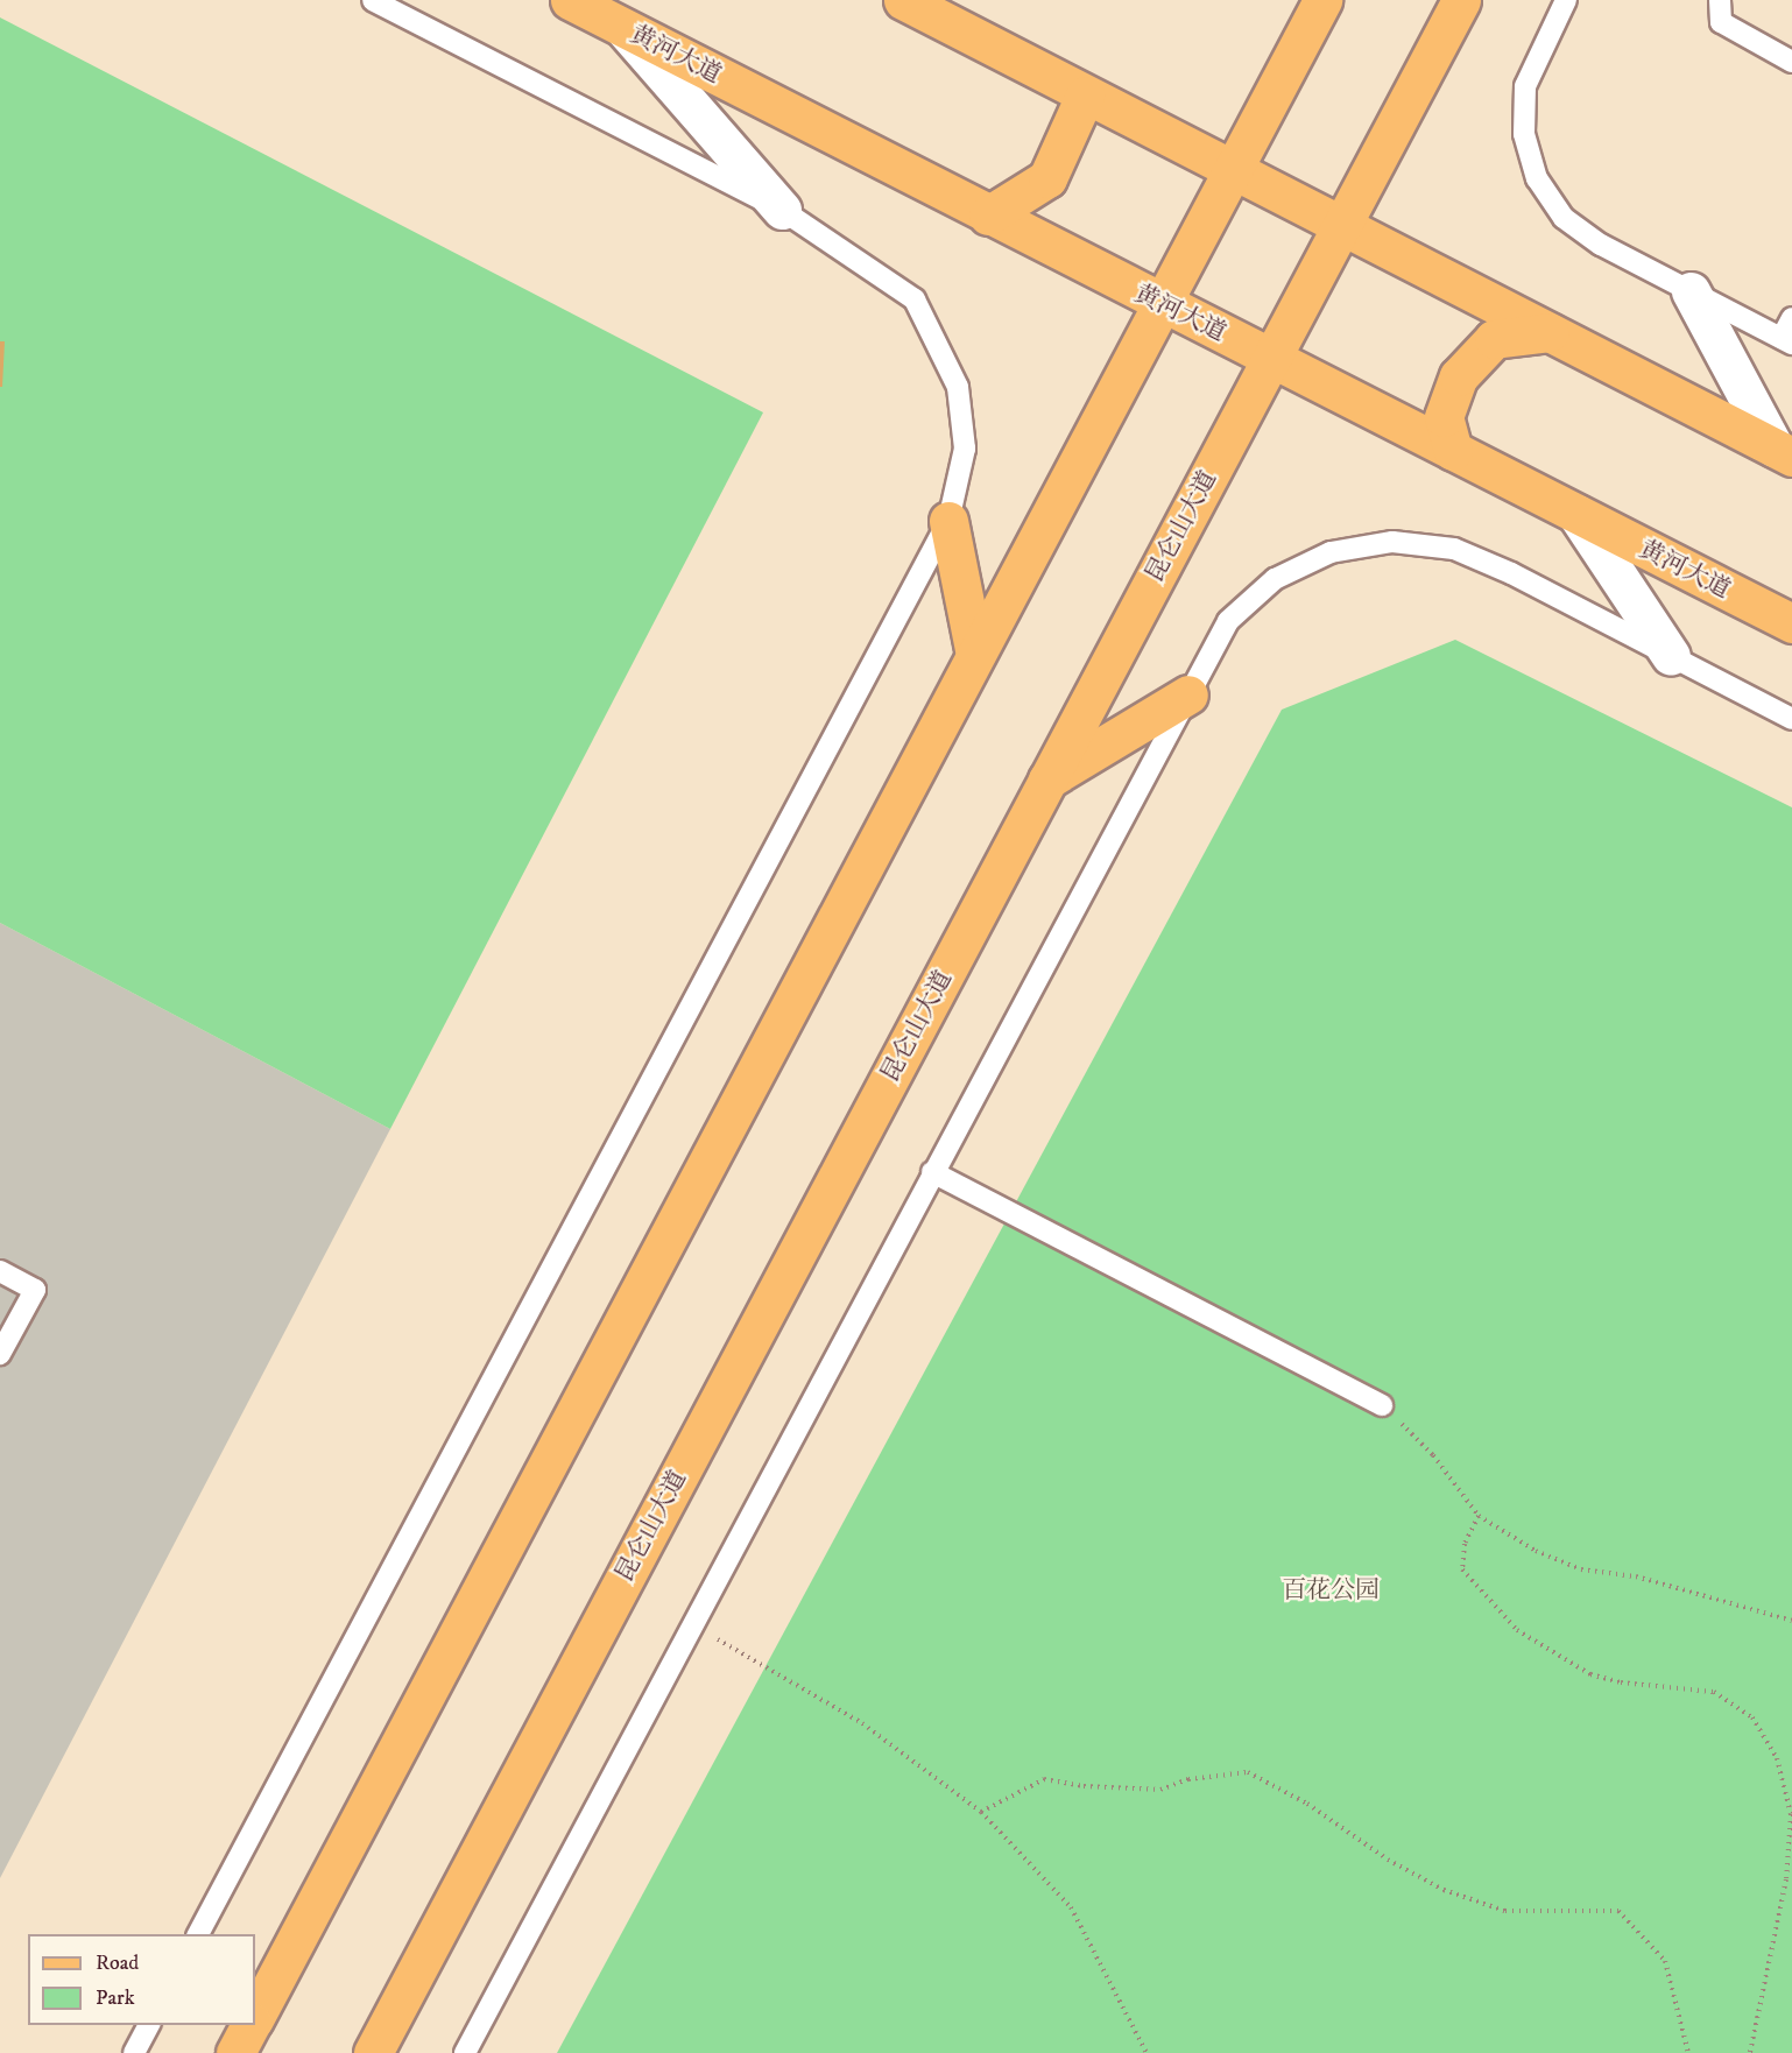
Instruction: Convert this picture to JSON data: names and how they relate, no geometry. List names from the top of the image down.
{
  "streets": {
    "main road": ["黄河大道", "昆仑山大道"]
  },
  "crossings": [
    ["黄河大道", "昆仑山大道"]
  ],
  "parks": ["百花公园"],
  "legend": ["Road", "Park"]
}
